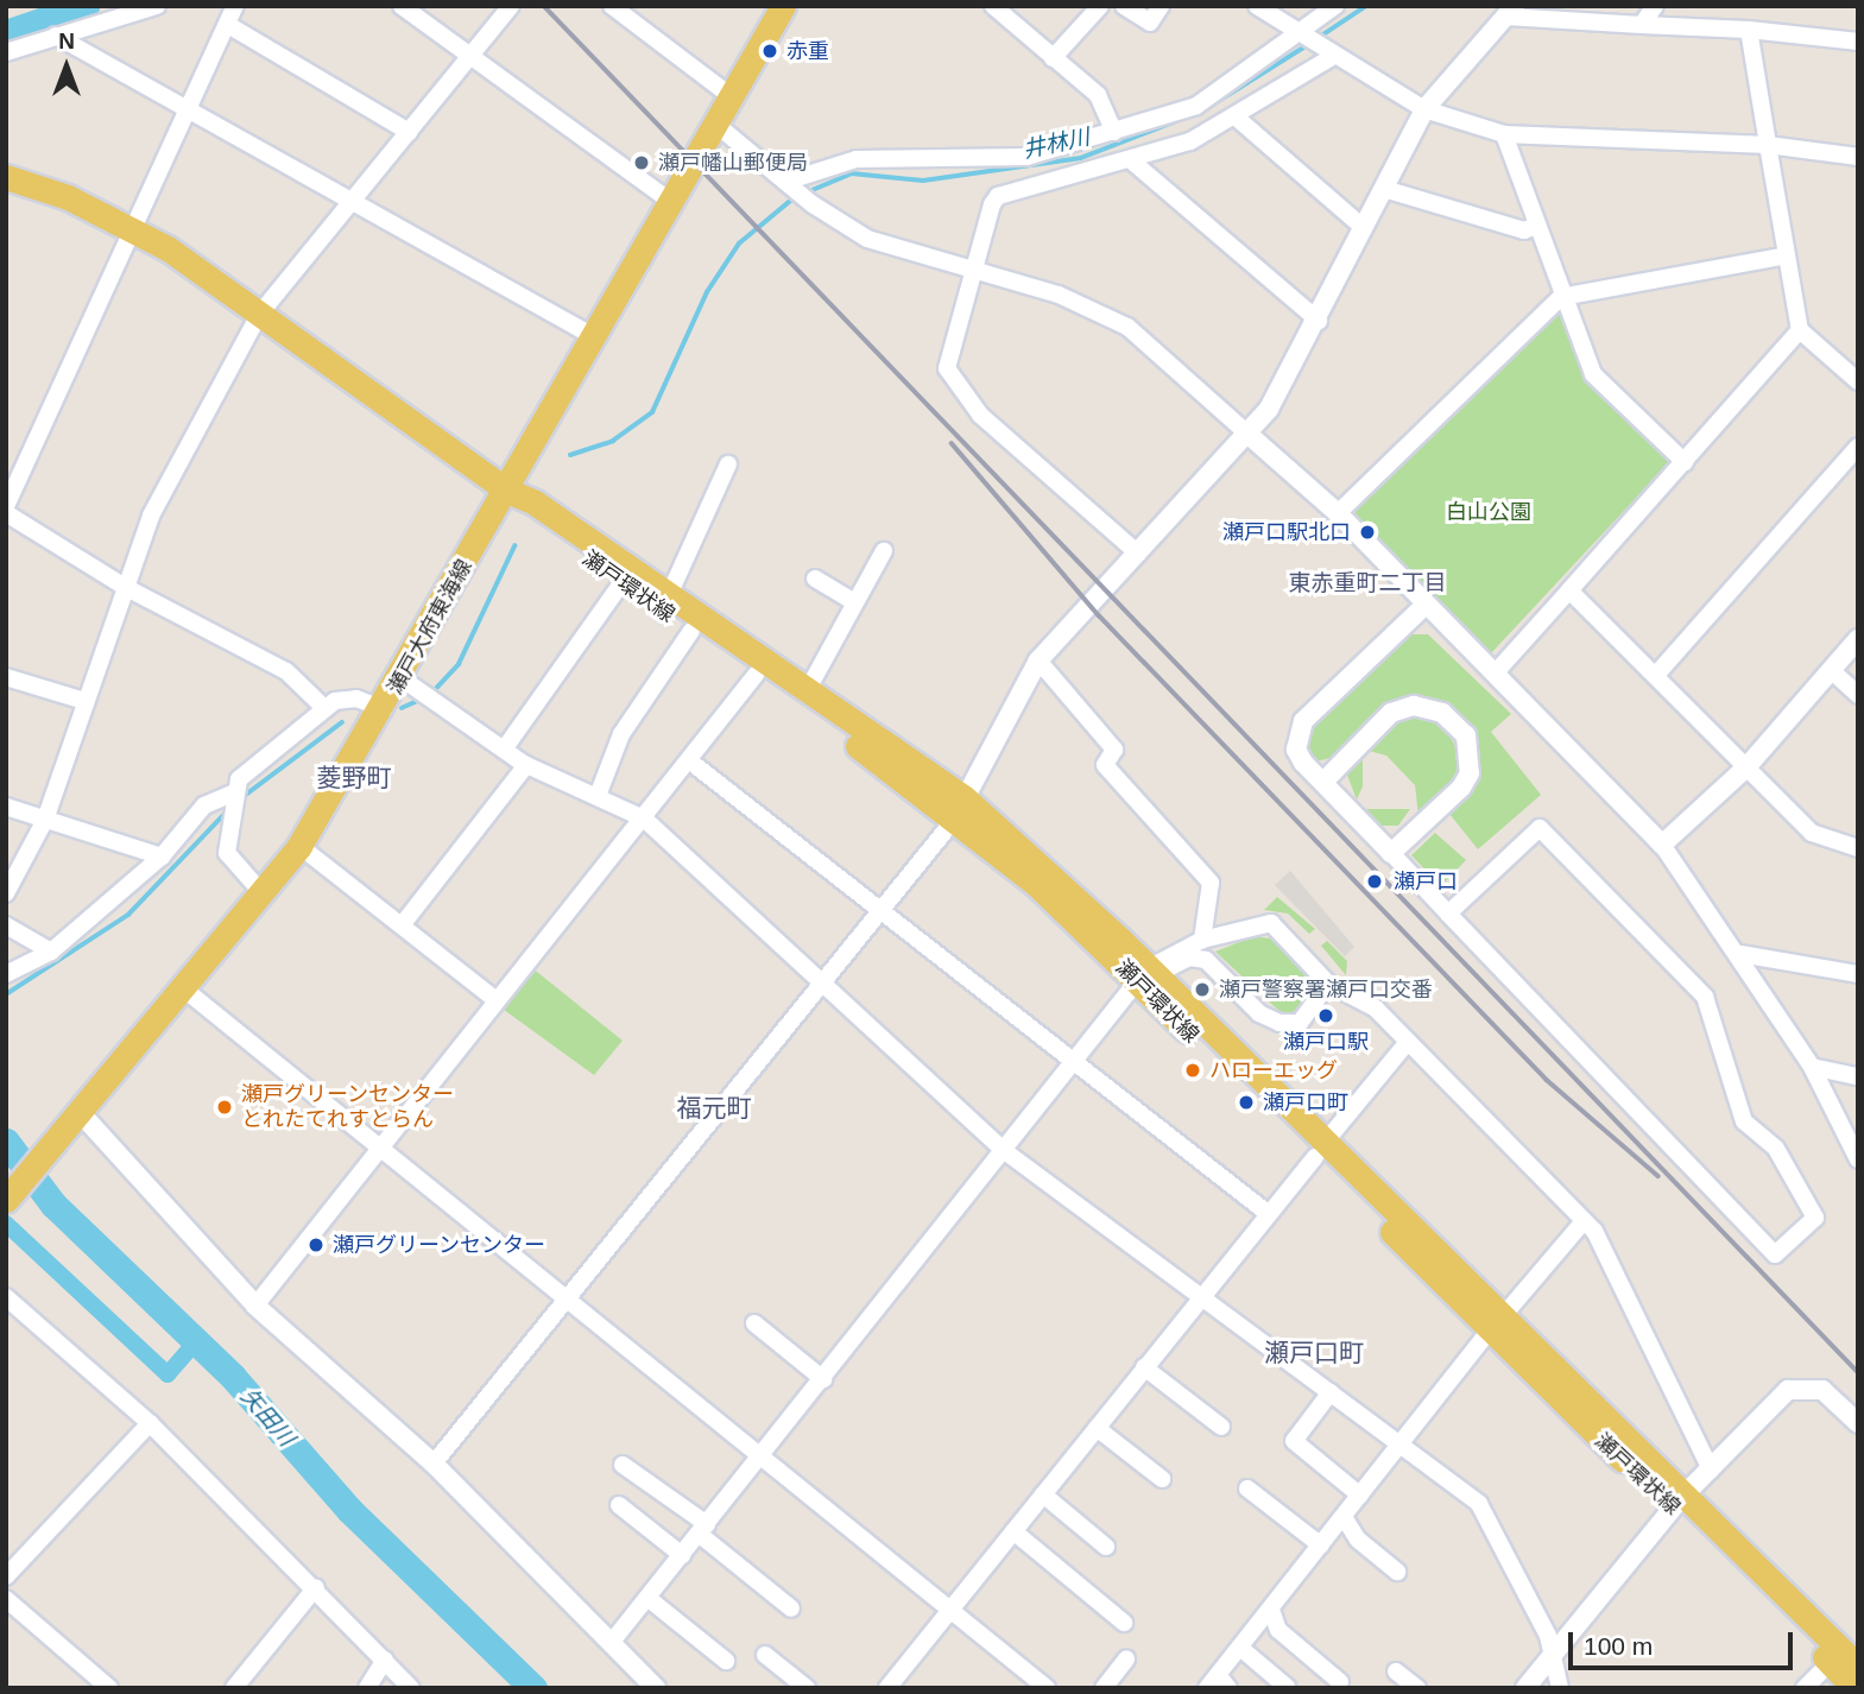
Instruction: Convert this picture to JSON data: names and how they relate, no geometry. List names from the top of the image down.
{
  "streets": {
    "main road": ["瀬戸環状線", "瀬戸大府東海線"]
  },
  "crossings": [
    ["瀬戸環状線", "瀬戸大府東海線"]
  ],
  "districts": [
    "東赤重町二丁目",
    "菱野町",
    "福元町",
    "瀬戸口町"
  ],
  "water": ["井林川", "矢田川"],
  "parks": ["白山公園"],
  "places": [
    "赤重",
    "瀬戸幡山郵便局",
    "瀬戸口駅北口",
    "瀬戸口",
    "瀬戸警察署瀬戸口交番",
    "瀬戸口駅",
    "ハローエッグ",
    "瀬戸口町",
    "瀬戸グリーンセンター とれたてれすとらん",
    "瀬戸グリーンセンター"
  ],
  "scale_bar": "100 m",
  "north": "top"
}
